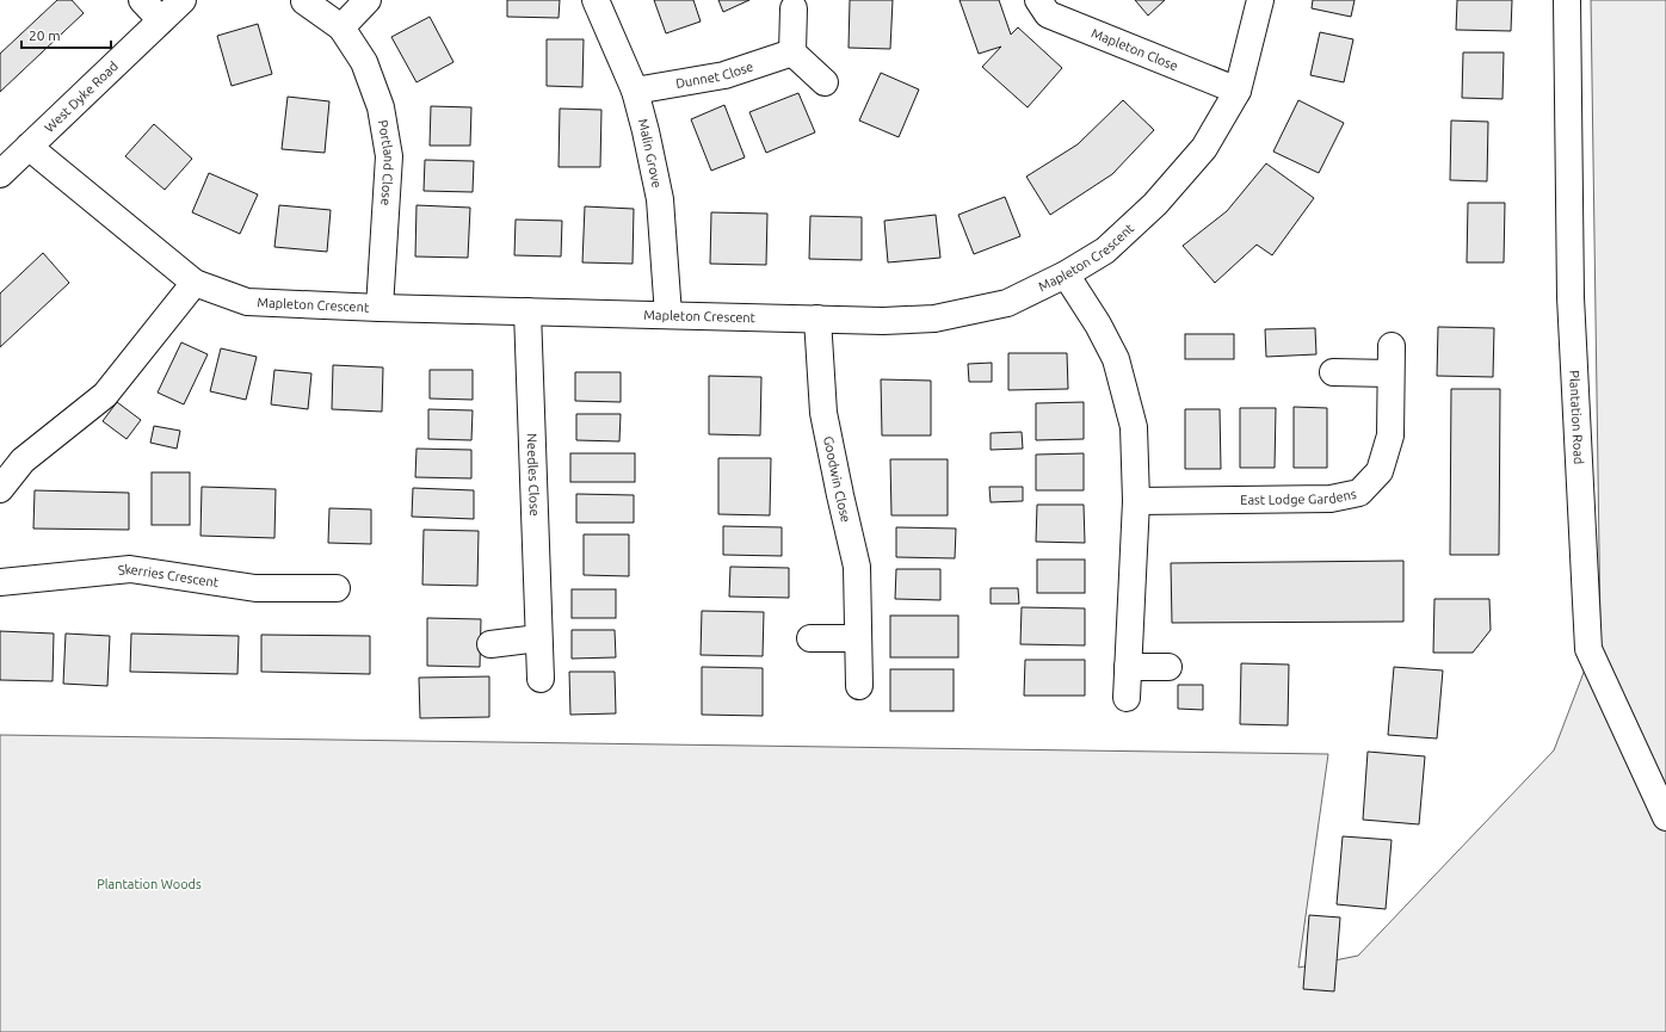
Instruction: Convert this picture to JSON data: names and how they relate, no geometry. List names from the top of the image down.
{
  "streets": {
    "street": [
      "Mapleton Close",
      "Dunnet Close",
      "West Dyke Road",
      "Malin Grove",
      "Portland Close",
      "Mapleton Crescent",
      "Plantation Road",
      "Needles Close",
      "Goodwin Close",
      "East Lodge Gardens",
      "Skerries Crescent"
    ]
  },
  "crossings": [
    ["Mapleton Close", "Mapleton Crescent"],
    ["Dunnet Close", "Malin Grove"],
    ["West Dyke Road", "Mapleton Crescent"],
    ["Malin Grove", "Mapleton Crescent"],
    ["Portland Close", "Mapleton Crescent"],
    ["Mapleton Crescent", "Needles Close"],
    ["Mapleton Crescent", "Goodwin Close"]
  ],
  "parks": ["Plantation Woods"],
  "scale_bar": "20 m"
}
